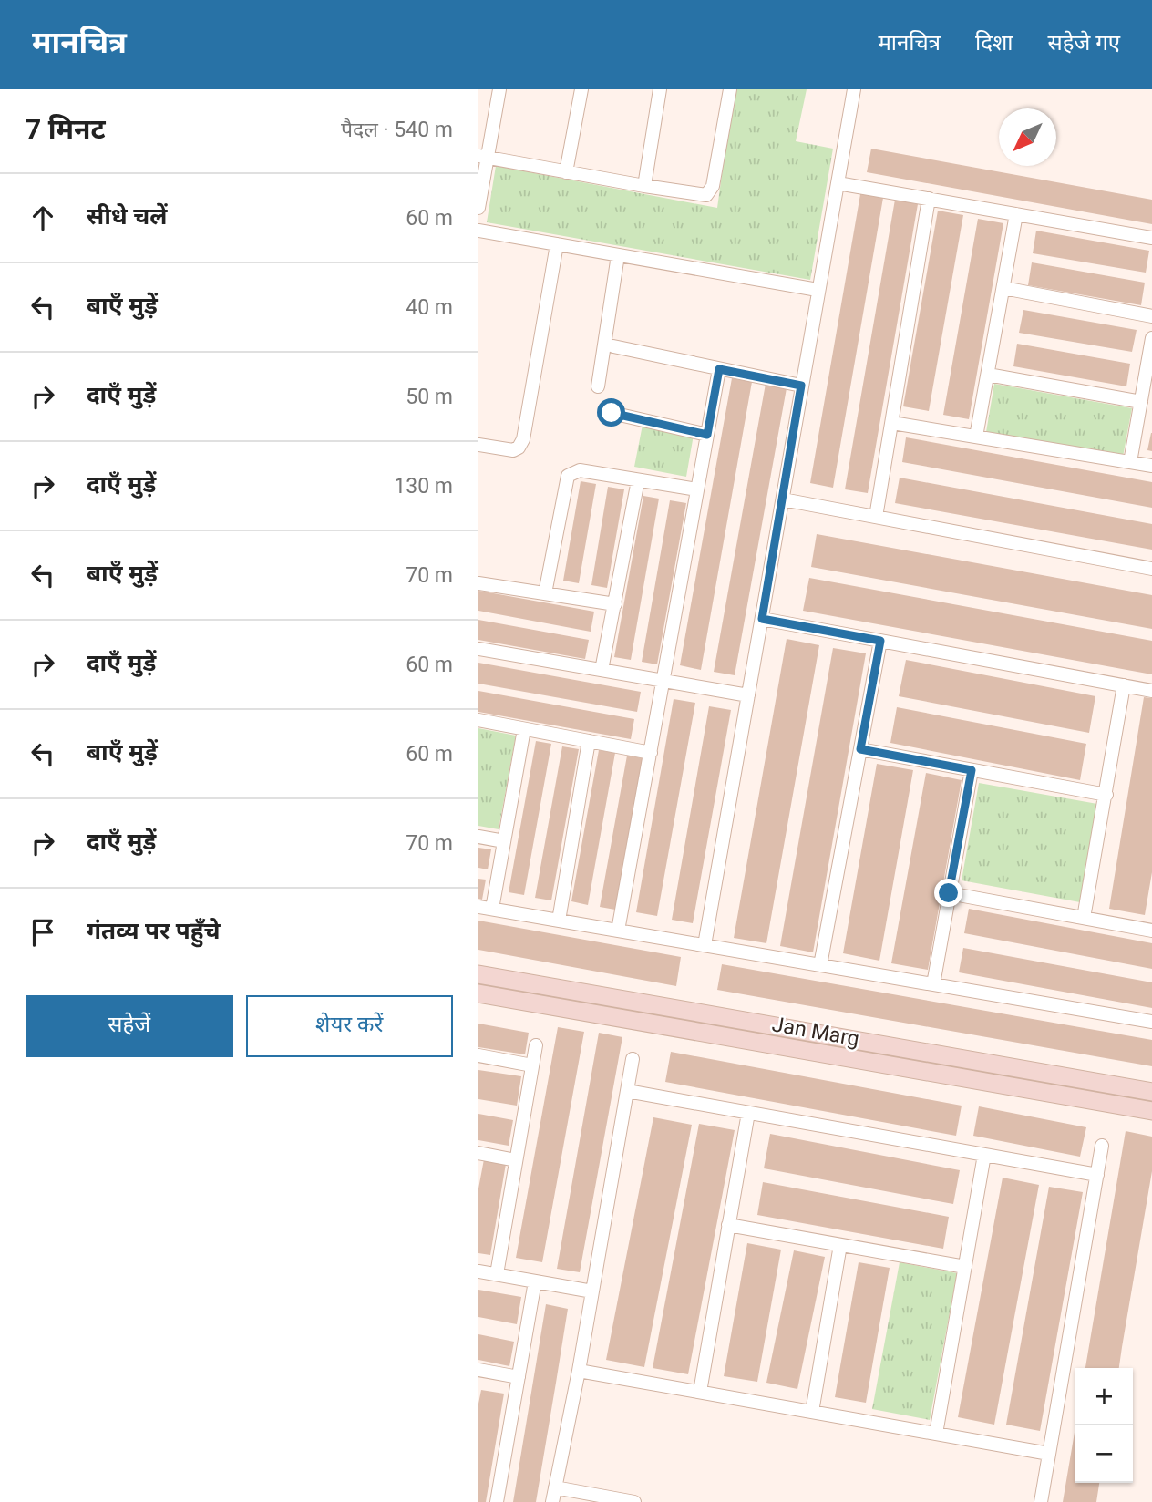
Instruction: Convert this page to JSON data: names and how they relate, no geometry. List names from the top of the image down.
{
  "streets": {
    "main road": ["Jan Marg"]
  },
  "north": "bottom left",
  "page": {
    "header": "मानचित्र",
    "nav": ["मानचित्र", "दिशा", "सहेजे गए"],
    "heading": ["7 मिनट", "पैदल · 540 m"],
    "list": [
      ["सीधे चलें", "60 m"],
      ["बाएँ मुड़ें", "40 m"],
      ["दाएँ मुड़ें", "50 m"],
      ["दाएँ मुड़ें", "130 m"],
      ["बाएँ मुड़ें", "70 m"],
      ["दाएँ मुड़ें", "60 m"],
      ["बाएँ मुड़ें", "60 m"],
      ["दाएँ मुड़ें", "70 m"],
      "गंतव्य पर पहुँचे"
    ],
    "buttons": ["सहेजें", "शेयर करें"],
    "map_buttons": ["+", "−"]
  }
}
